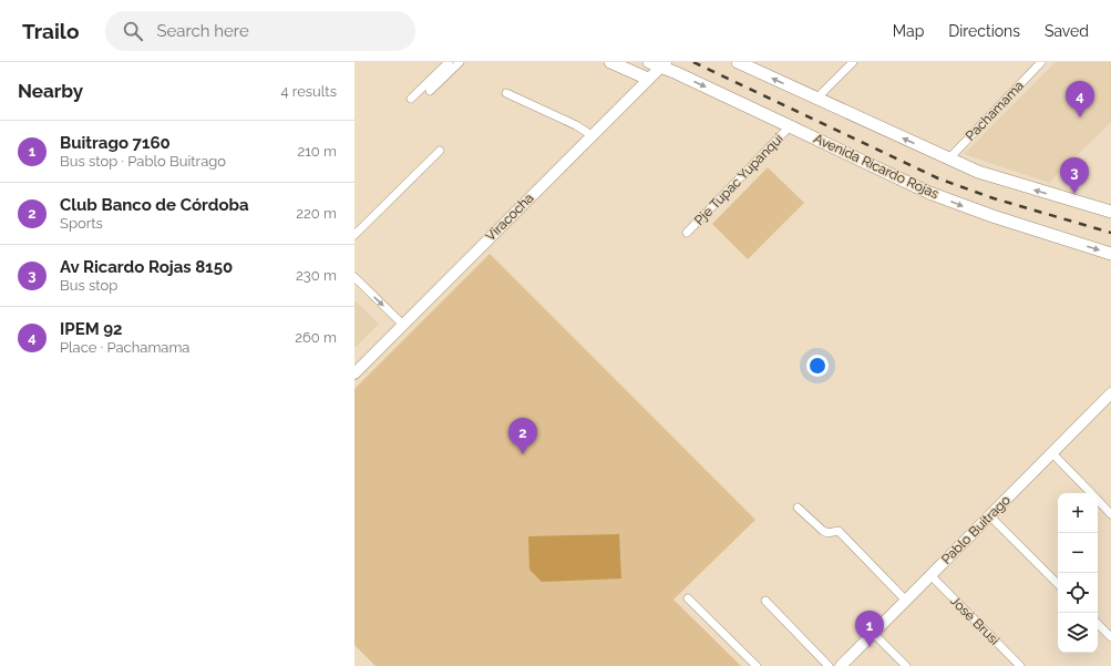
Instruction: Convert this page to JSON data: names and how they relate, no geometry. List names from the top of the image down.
{
  "streets": {
    "main road": ["Avenida Ricardo Rojas", "Viracocha", "Pablo Buitrago"],
    "street": ["Pachamama", "Pje Tupac Yupanqui", "José Brusi"]
  },
  "crossings": [
    ["Avenida Ricardo Rojas", "Pje Tupac Yupanqui"],
    ["Avenida Ricardo Rojas", "Viracocha"],
    ["Pablo Buitrago", "José Brusi"]
  ],
  "page": {
    "header": "Trailo",
    "search": "Search here",
    "nav": ["Map", "Directions", "Saved"],
    "heading": ["Nearby", "4 results"],
    "pins": [
      "4",
      "3",
      "2",
      "1"
    ],
    "list": [
      {
        "mark": "1",
        "name": "Buitrago 7160",
        "note": "Bus stop · Pablo Buitrago",
        "value": "210 m"
      },
      {
        "mark": "2",
        "name": "Club Banco de Córdoba",
        "note": "Sports",
        "value": "220 m"
      },
      {
        "mark": "3",
        "name": "Av Ricardo Rojas 8150",
        "note": "Bus stop",
        "value": "230 m"
      },
      {
        "mark": "4",
        "name": "IPEM 92",
        "note": "Place · Pachamama",
        "value": "260 m"
      }
    ],
    "map_buttons": ["+", "−"]
  }
}
